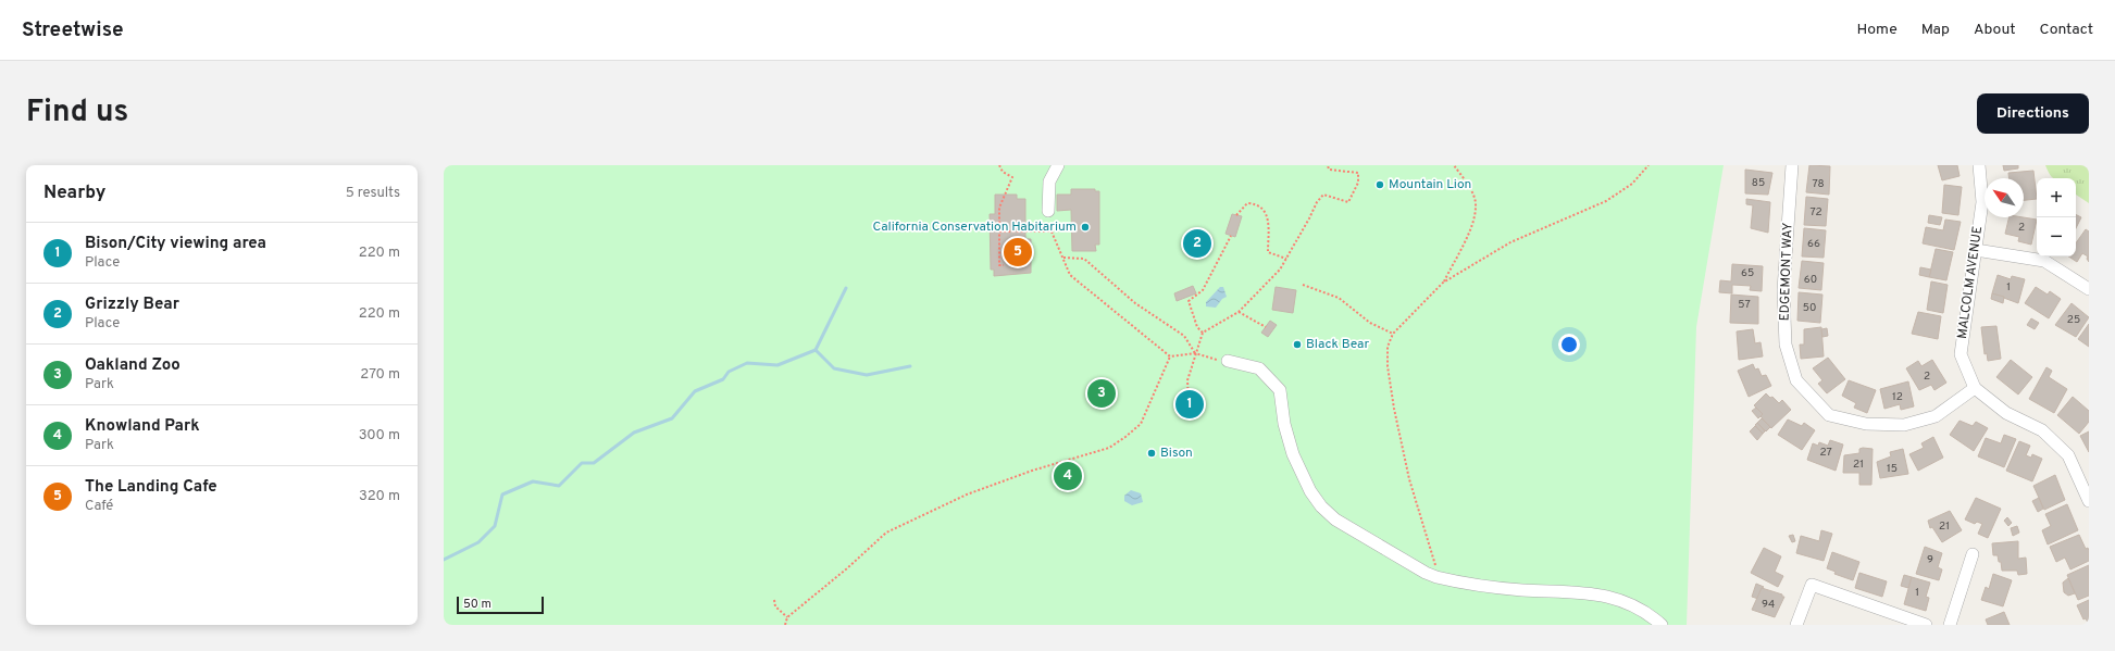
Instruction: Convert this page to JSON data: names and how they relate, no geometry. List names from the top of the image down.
{
  "streets": {
    "street": ["EDGEMONT WAY", "MALCOLM AVENUE"]
  },
  "crossings": [
    ["EDGEMONT WAY", "MALCOLM AVENUE"]
  ],
  "places": [
    "Mountain Lion",
    "California Conservation Habitarium",
    "Black Bear",
    "Bison"
  ],
  "house_numbers": [
    "85",
    "78",
    "72",
    "2",
    "66",
    "65",
    "60",
    "1",
    "57",
    "50",
    "25",
    "2",
    "12",
    "27",
    "21",
    "15",
    "21",
    "9",
    "1",
    "94"
  ],
  "scale_bar": "50 m",
  "north": "top left",
  "page": {
    "header": "Streetwise",
    "nav": [
      "Home",
      "Map",
      "About",
      "Contact"
    ],
    "title": "Find us",
    "buttons": "Directions",
    "heading": ["Nearby", "5 results"],
    "map_buttons": ["+", "−"],
    "list": [
      {
        "mark": "1",
        "name": "Bison/City viewing area",
        "note": "Place",
        "value": "220 m"
      },
      {
        "mark": "2",
        "name": "Grizzly Bear",
        "note": "Place",
        "value": "220 m"
      },
      {
        "mark": "3",
        "name": "Oakland Zoo",
        "note": "Park",
        "value": "270 m"
      },
      {
        "mark": "4",
        "name": "Knowland Park",
        "note": "Park",
        "value": "300 m"
      },
      {
        "mark": "5",
        "name": "The Landing Cafe",
        "note": "Café",
        "value": "320 m"
      }
    ],
    "pins": [
      "2",
      "5",
      "3",
      "1",
      "4"
    ],
    "scale": "50 m"
  }
}
